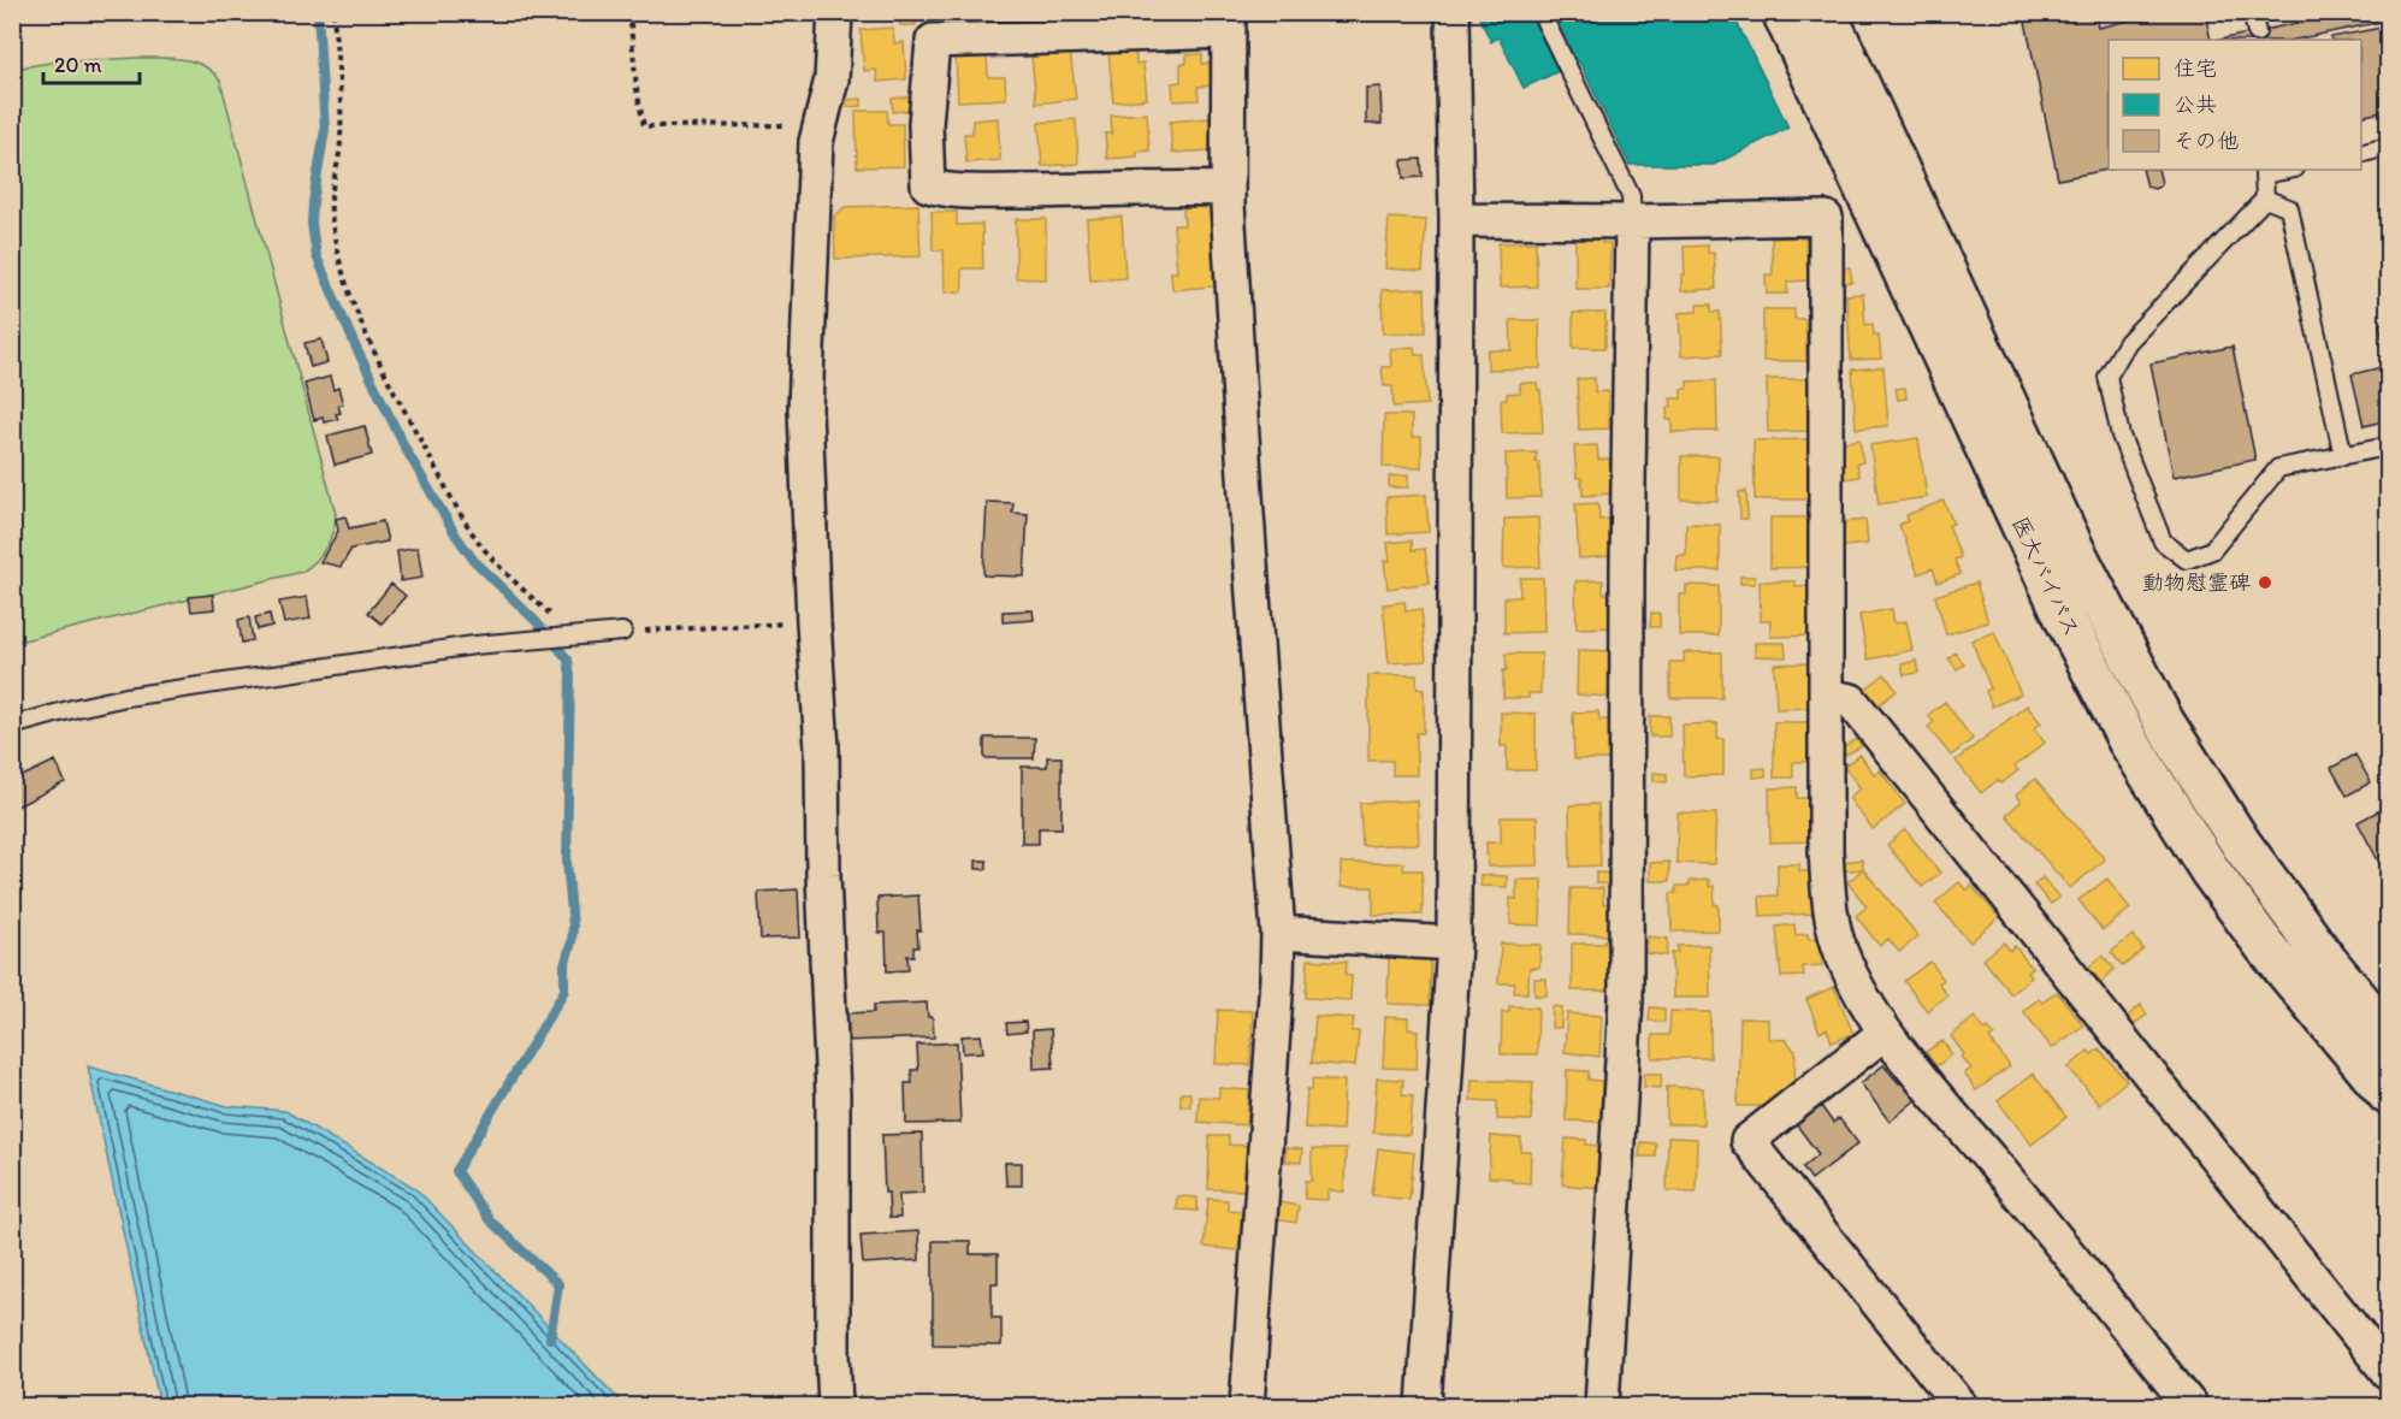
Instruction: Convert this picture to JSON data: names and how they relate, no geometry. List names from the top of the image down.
{
  "streets": {
    "main road": ["医大バイパス"]
  },
  "places": ["動物慰霊碑"],
  "legend": ["住宅", "公共", "その他"],
  "scale_bar": "20 m"
}
